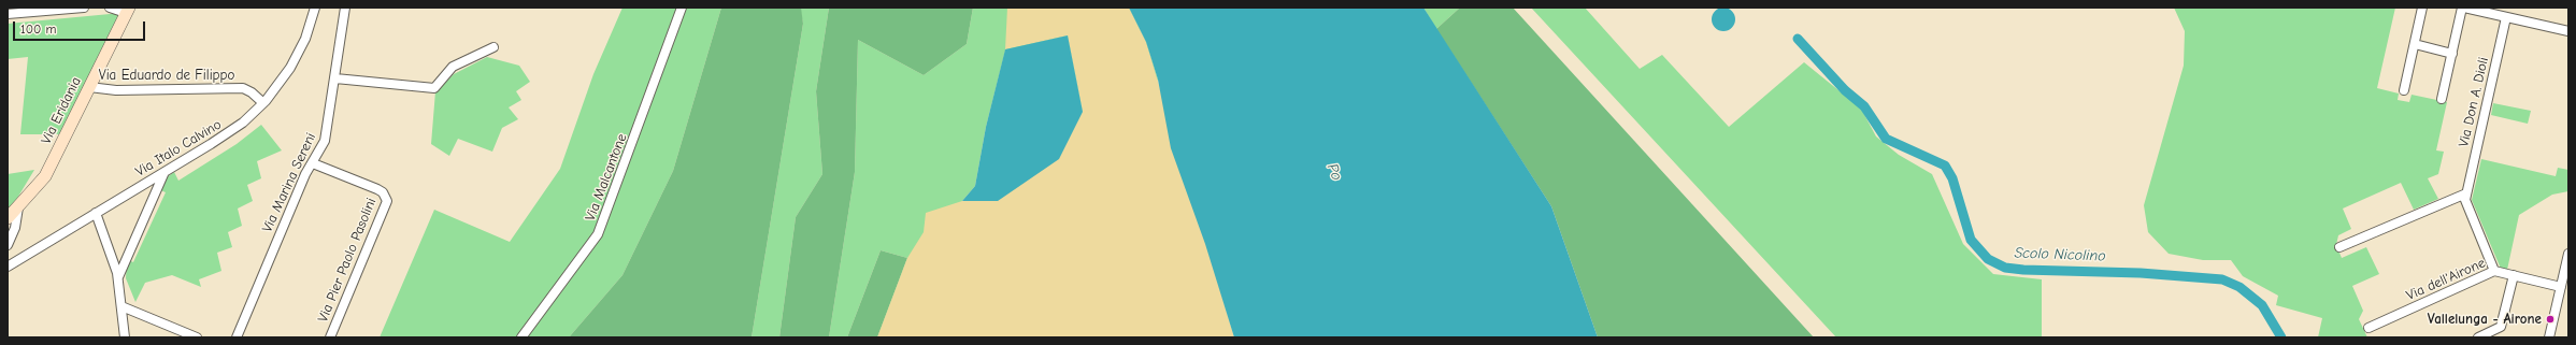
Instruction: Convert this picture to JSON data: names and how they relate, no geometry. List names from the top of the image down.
{
  "streets": {
    "main road": ["Via Eridania"],
    "street": [
      "Via Eduardo de Filippo",
      "Via Don A. Dioli",
      "Via Italo Calvino",
      "Via Malcantone",
      "Via Marina Sereni",
      "Via Pier Paolo Pasolini",
      "Via dell'Airone"
    ]
  },
  "crossings": [
    ["Via Eduardo de Filippo", "Via Eridania"],
    ["Via Eduardo de Filippo", "Via Italo Calvino"],
    ["Via Don A. Dioli", "Via dell'Airone"],
    ["Via Marina Sereni", "Via Pier Paolo Pasolini"]
  ],
  "water": ["Po", "Scolo Nicolino"],
  "places": ["Vallelunga - Airone"],
  "scale_bar": "100 m"
}
